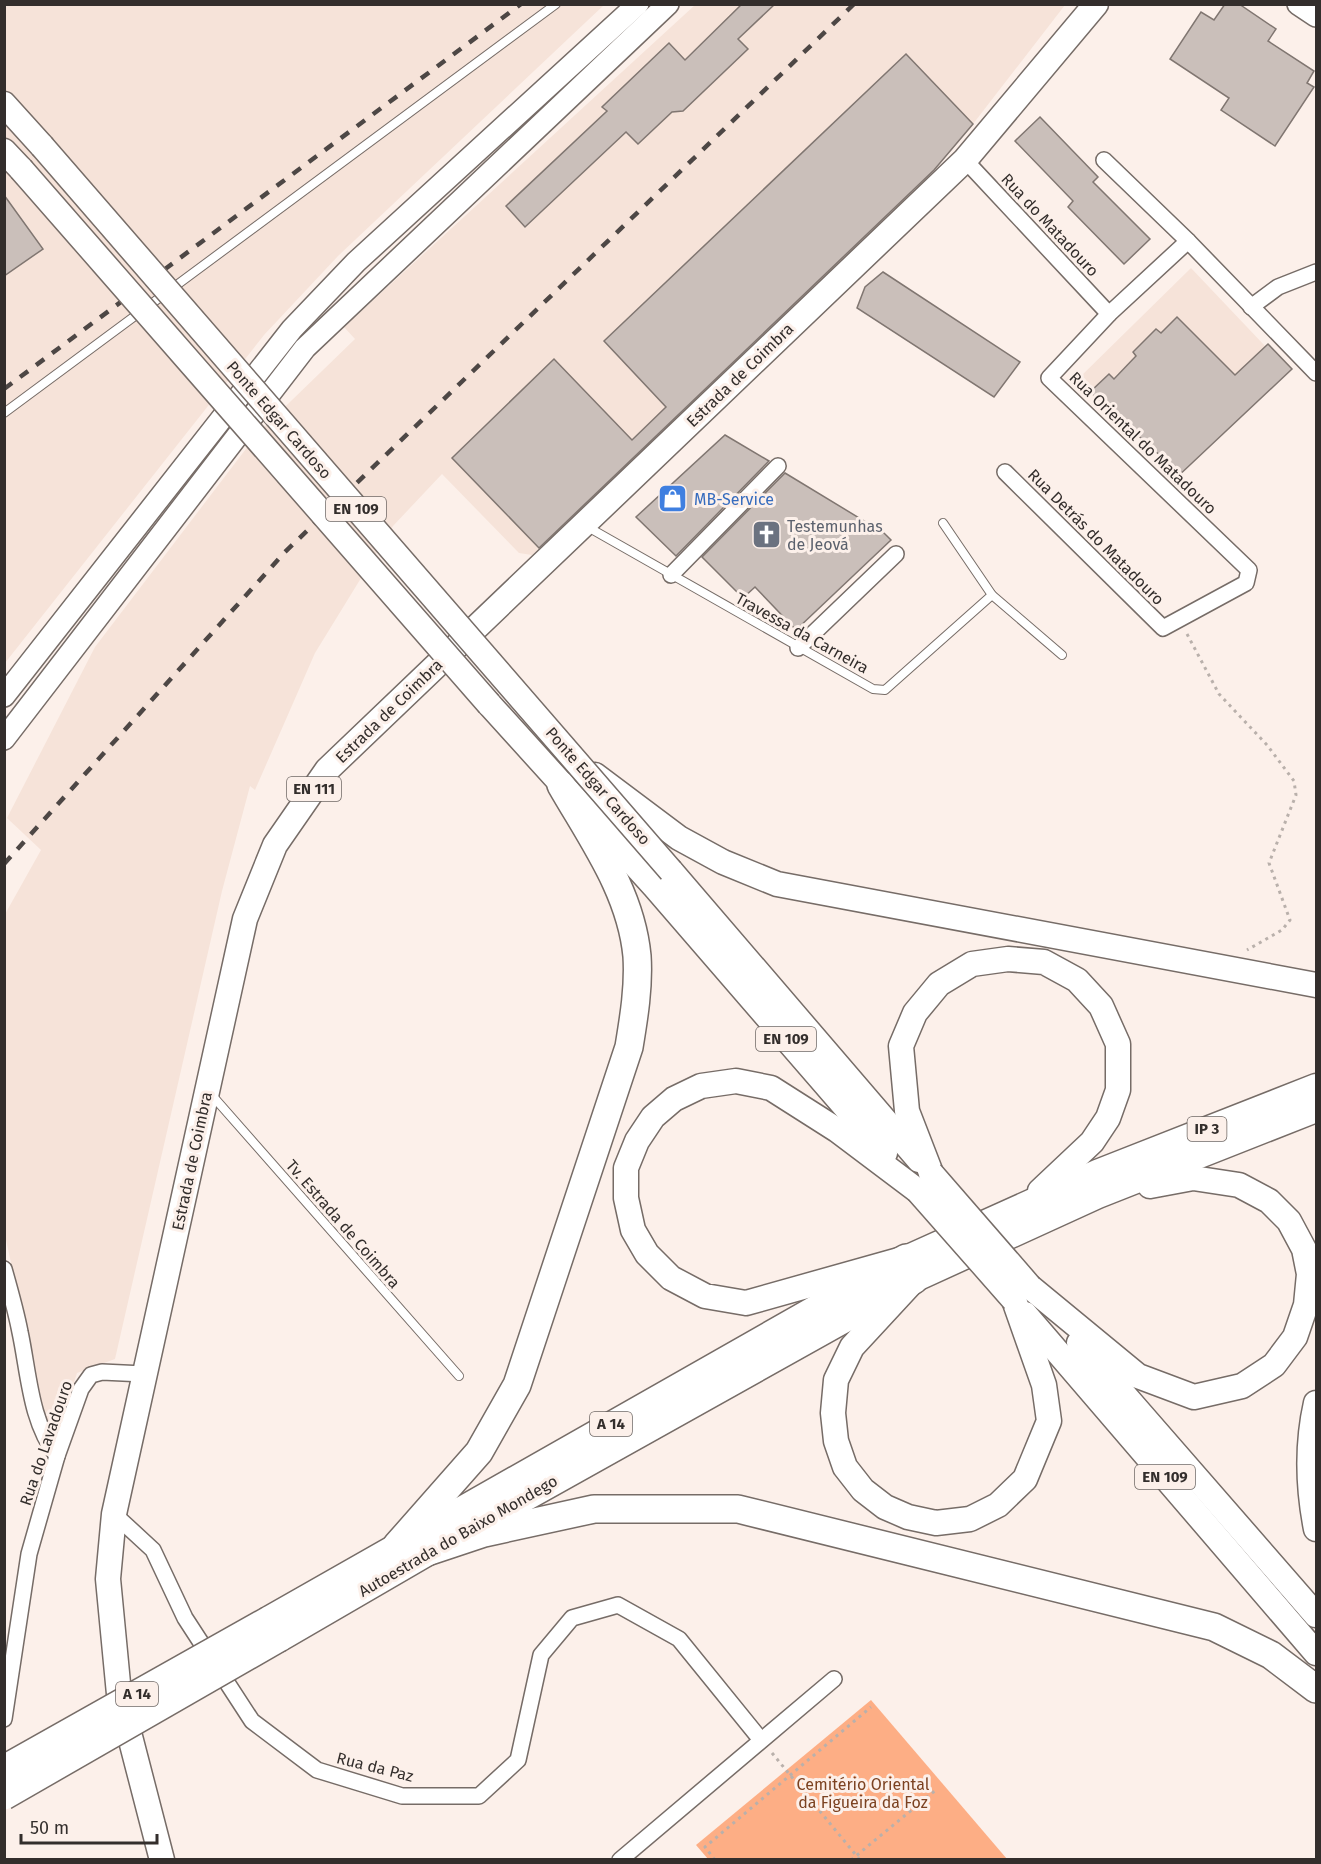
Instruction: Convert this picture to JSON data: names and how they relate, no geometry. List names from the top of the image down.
{
  "streets": {
    "highway": ["A 14", "Autoestrada do Baixo Mondego"],
    "main road": [
      "Estrada de Coimbra",
      "Ponte Edgar Cardoso",
      "EN 109",
      "EN 111",
      "IP 3"
    ],
    "street": [
      "Rua do Matadouro",
      "Rua Oriental do Matadouro",
      "Rua Detrás do Matadouro",
      "Rua do Lavadouro",
      "Rua da Paz"
    ],
    "lane": ["Travessa da Carneira", "Tv. Estrada de Coimbra"]
  },
  "crossings": [
    ["Rua do Matadouro", "Estrada de Coimbra"],
    ["Rua do Matadouro", "Rua Oriental do Matadouro"],
    ["Estrada de Coimbra", "Travessa da Carneira"],
    ["Estrada de Coimbra", "Tv. Estrada de Coimbra"],
    ["Estrada de Coimbra", "Rua do Lavadouro"],
    ["Estrada de Coimbra", "Rua da Paz"],
    ["Ponte Edgar Cardoso", "EN 109"],
    ["Rua Oriental do Matadouro", "Rua Detrás do Matadouro"],
    ["IP 3", "Autoestrada do Baixo Mondego"]
  ],
  "parks": ["Cemitério Oriental da Figueira da Foz"],
  "places": {
    "shop": ["MB-Service"],
    "church": ["Testemunhas de Jeová"]
  },
  "scale_bar": "50 m"
}
